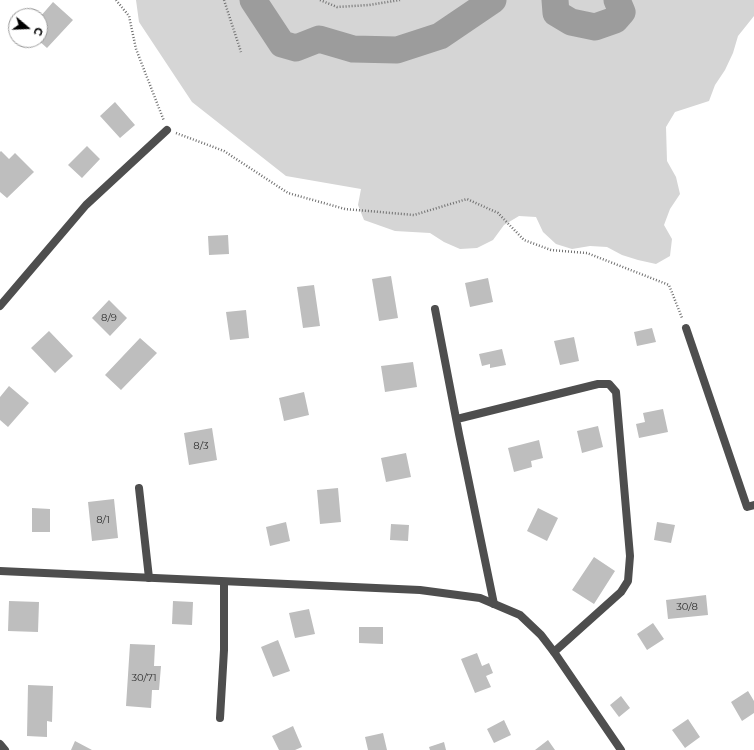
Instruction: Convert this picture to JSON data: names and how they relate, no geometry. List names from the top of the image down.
{
  "house_numbers": [
    "8/9",
    "8/3",
    "8/1",
    "30/8",
    "30/71"
  ],
  "north": "right"
}
